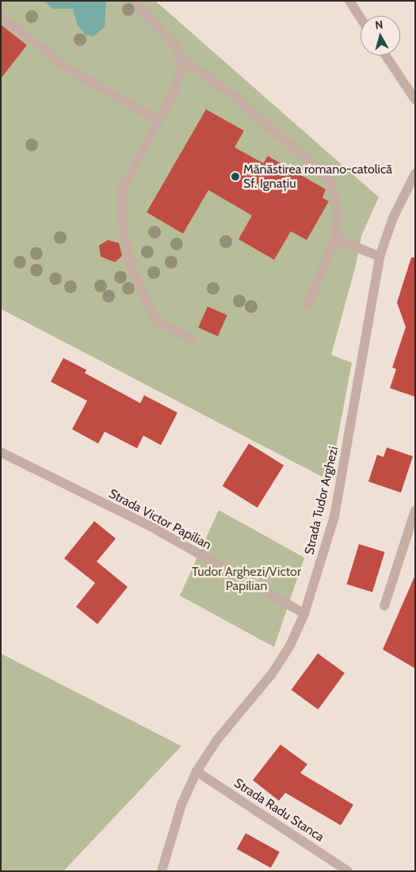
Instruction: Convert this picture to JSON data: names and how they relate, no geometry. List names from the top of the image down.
{
  "streets": {
    "street": ["Strada Tudor Arghezi", "Strada Victor Papilian", "Strada Radu Stanca"]
  },
  "crossings": [
    ["Strada Tudor Arghezi", "Strada Victor Papilian"],
    ["Strada Tudor Arghezi", "Strada Radu Stanca"]
  ],
  "parks": ["Tudor Arghezi/Victor Papilian"],
  "places": ["Mănăstirea romano-catolică Sf. Ignațiu"],
  "north": "top"
}
